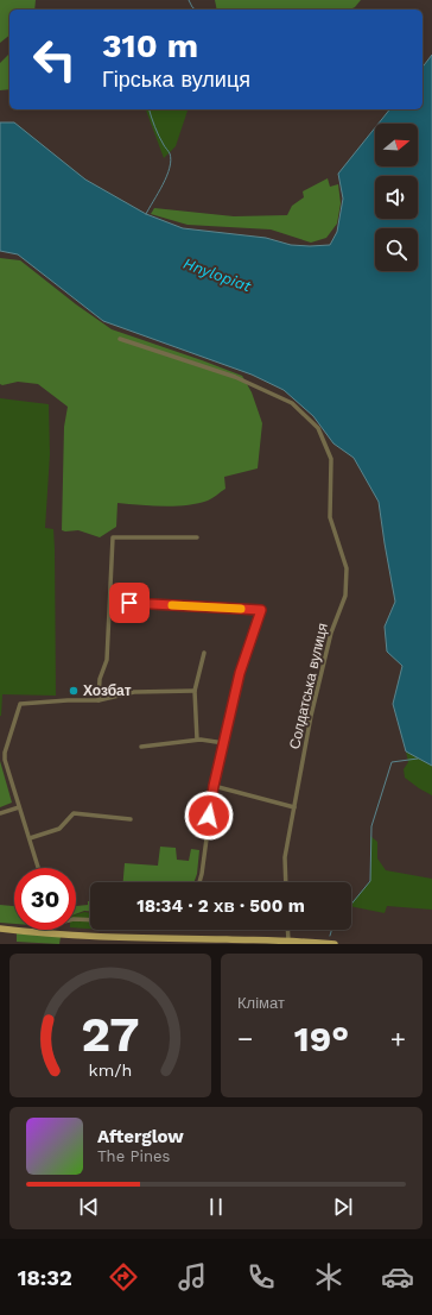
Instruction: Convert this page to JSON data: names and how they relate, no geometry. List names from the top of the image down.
{
  "streets": {
    "street": ["Солдатська вулиця"]
  },
  "water": ["Hnylopiat"],
  "places": ["Хозбат"],
  "north": "right",
  "page": {
    "turn": ["310 m", "Гірська вулиця"],
    "limit": "30",
    "trip": "18:34 · 2 хв · 500 m",
    "tile": "Клімат",
    "heat": ["−", "19°", "+"],
    "song": ["Afterglow", "The Pines"],
    "tabs": "18:32",
    "gauge": ["27", "km/h"]
  }
}
